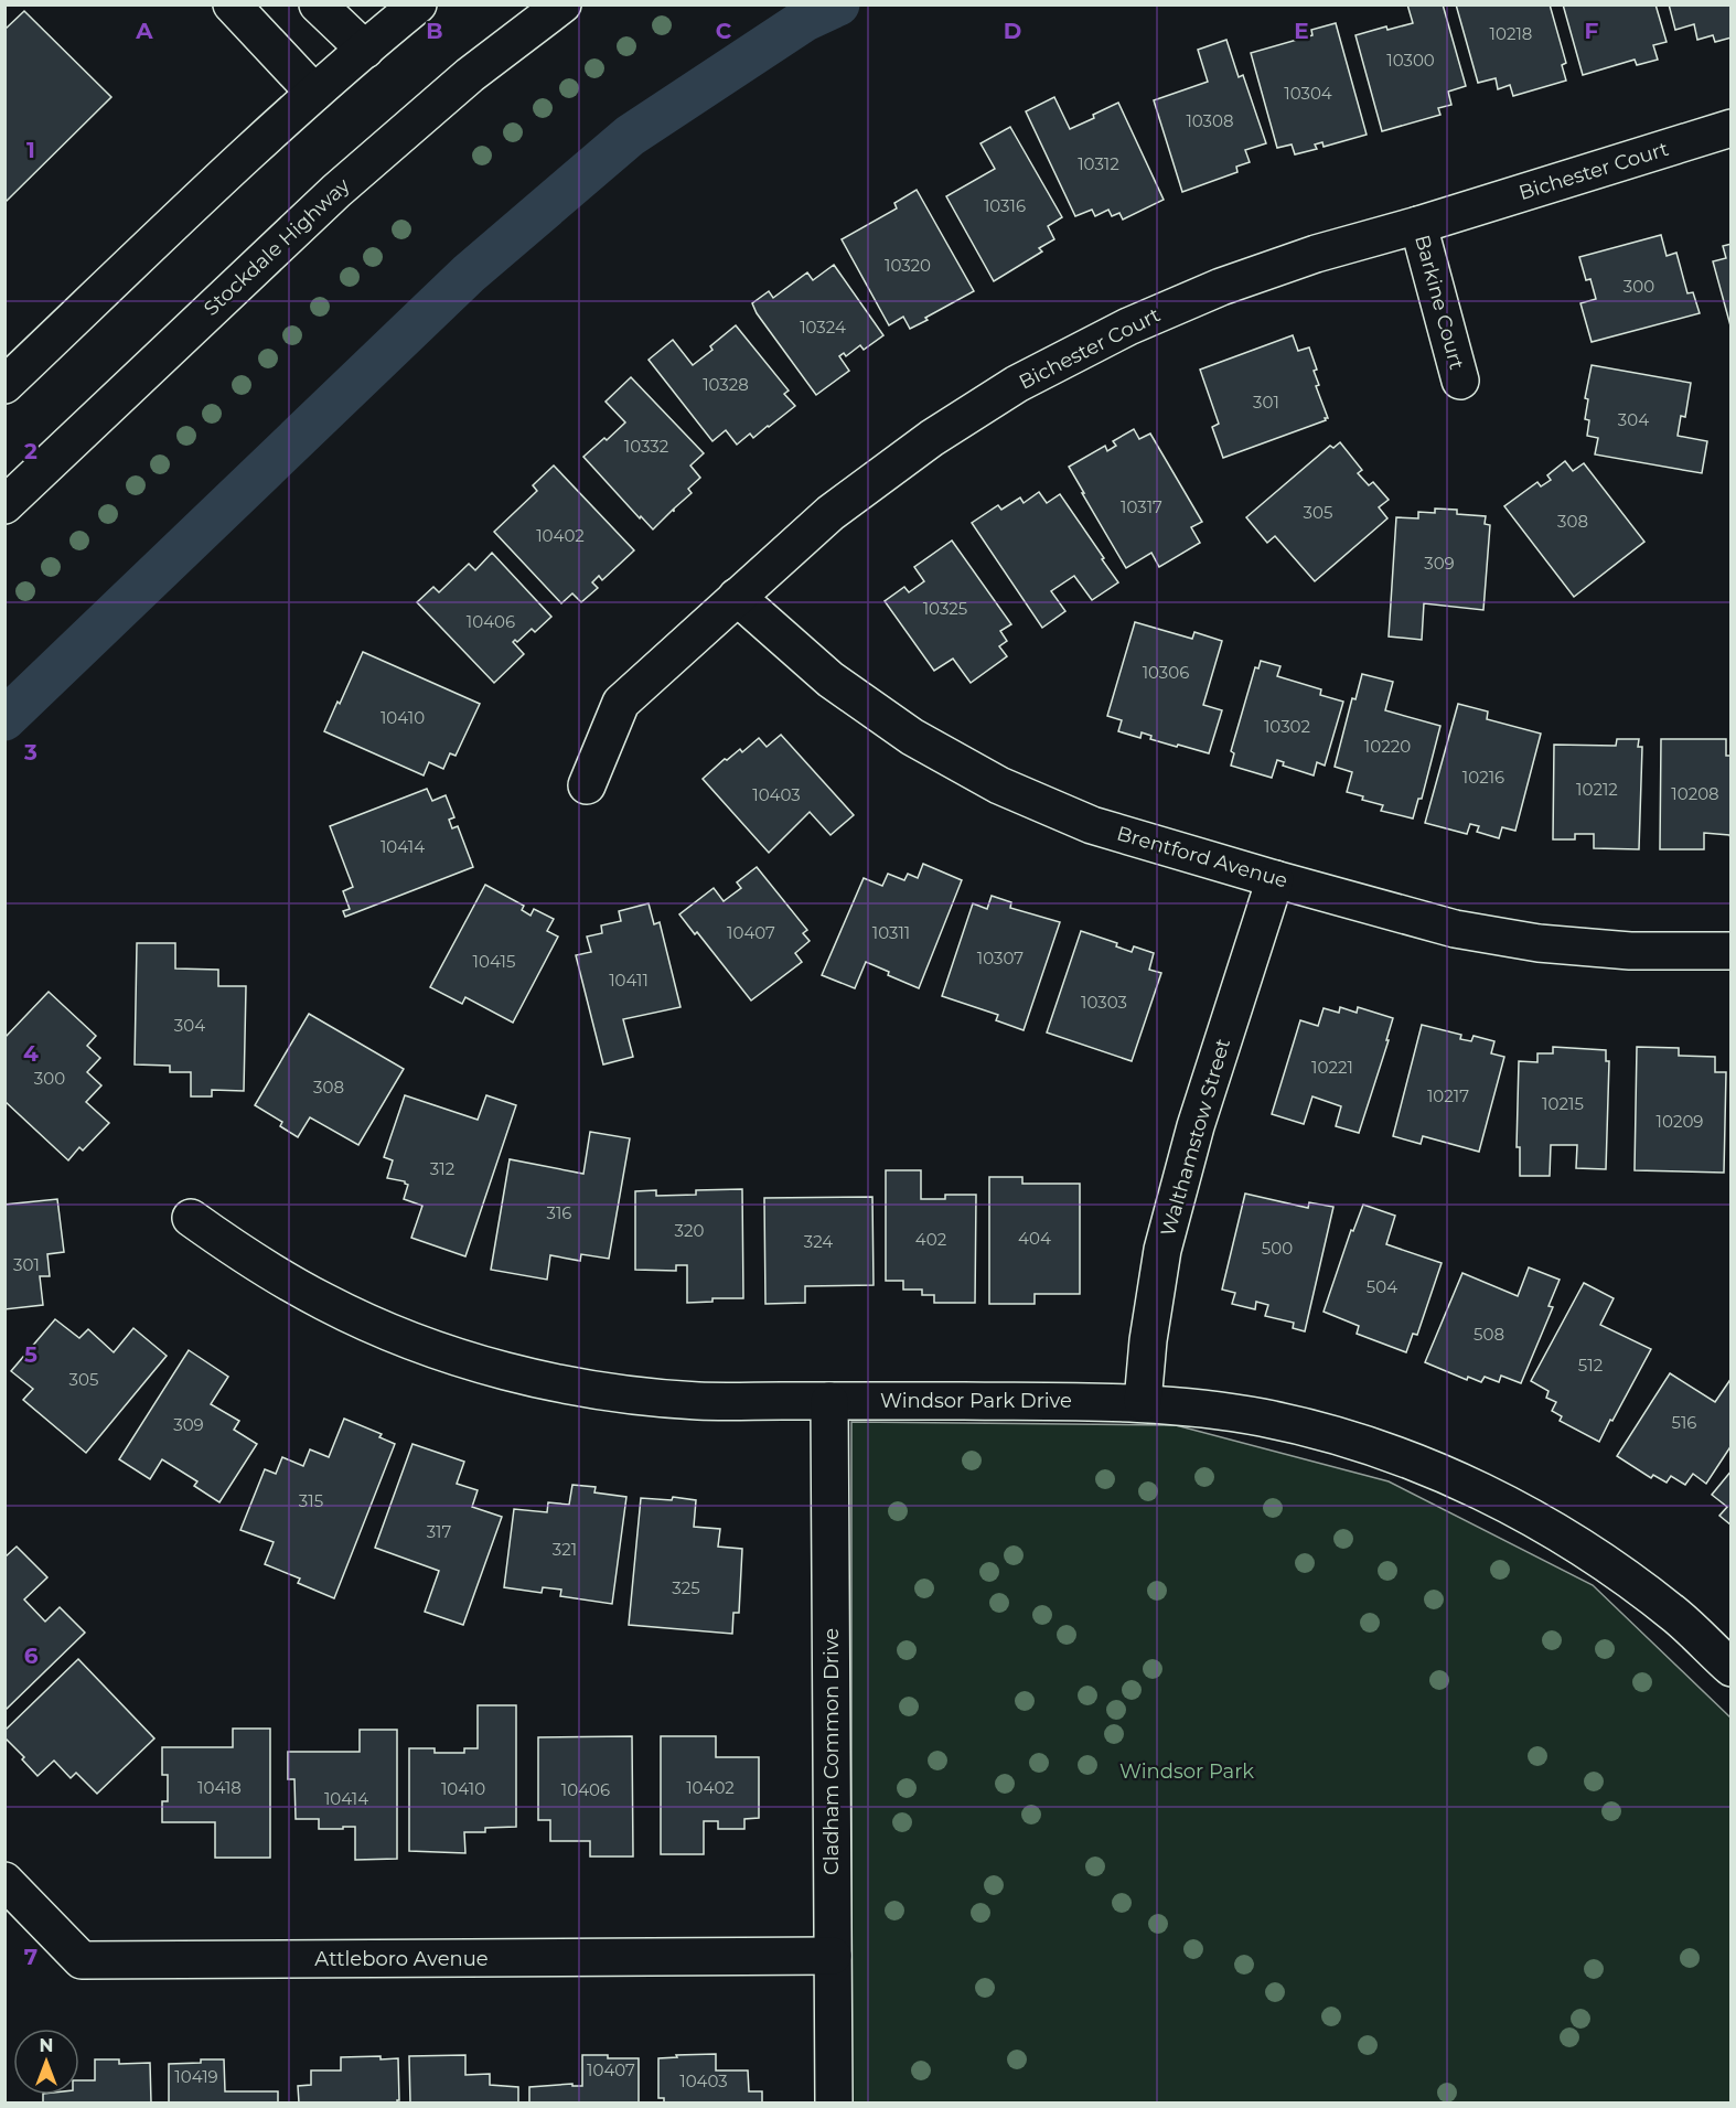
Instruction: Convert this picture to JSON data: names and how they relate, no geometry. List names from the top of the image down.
{
  "streets": {
    "street": [
      "Bichester Court",
      "Stockdale Highway",
      "Barkine Court",
      "Brentford Avenue",
      "Walthamstow Street",
      "Windsor Park Drive",
      "Cladham Common Drive",
      "Attleboro Avenue"
    ]
  },
  "crossings": [
    ["Bichester Court", "Barkine Court"],
    ["Bichester Court", "Brentford Avenue"],
    ["Brentford Avenue", "Walthamstow Street"],
    ["Walthamstow Street", "Windsor Park Drive"],
    ["Windsor Park Drive", "Cladham Common Drive"],
    ["Cladham Common Drive", "Attleboro Avenue"]
  ],
  "parks": ["Windsor Park"],
  "house_numbers": [
    "10218",
    "10300",
    "10304",
    "10308",
    "10312",
    "10316",
    "10320",
    "300",
    "10324",
    "10328",
    "301",
    "304",
    "10332",
    "10317",
    "305",
    "308",
    "10402",
    "309",
    "10325",
    "10406",
    "10306",
    "10410",
    "10302",
    "10220",
    "10216",
    "10212",
    "10208",
    "10403",
    "10414",
    "10407",
    "10311",
    "10307",
    "10415",
    "10411",
    "10303",
    "304",
    "10221",
    "300",
    "308",
    "10217",
    "10215",
    "10209",
    "312",
    "316",
    "320",
    "404",
    "402",
    "324",
    "500",
    "301",
    "504",
    "508",
    "512",
    "305",
    "516",
    "309",
    "315",
    "317",
    "321",
    "325",
    "10418",
    "10402",
    "10410",
    "10406",
    "10414",
    "10407",
    "10419",
    "10403"
  ],
  "north": "top",
  "grid": {
    "columns": [
      "A",
      "B",
      "C",
      "D",
      "E",
      "F"
    ],
    "rows": [
      "1",
      "2",
      "3",
      "4",
      "5",
      "6",
      "7"
    ]
  }
}
